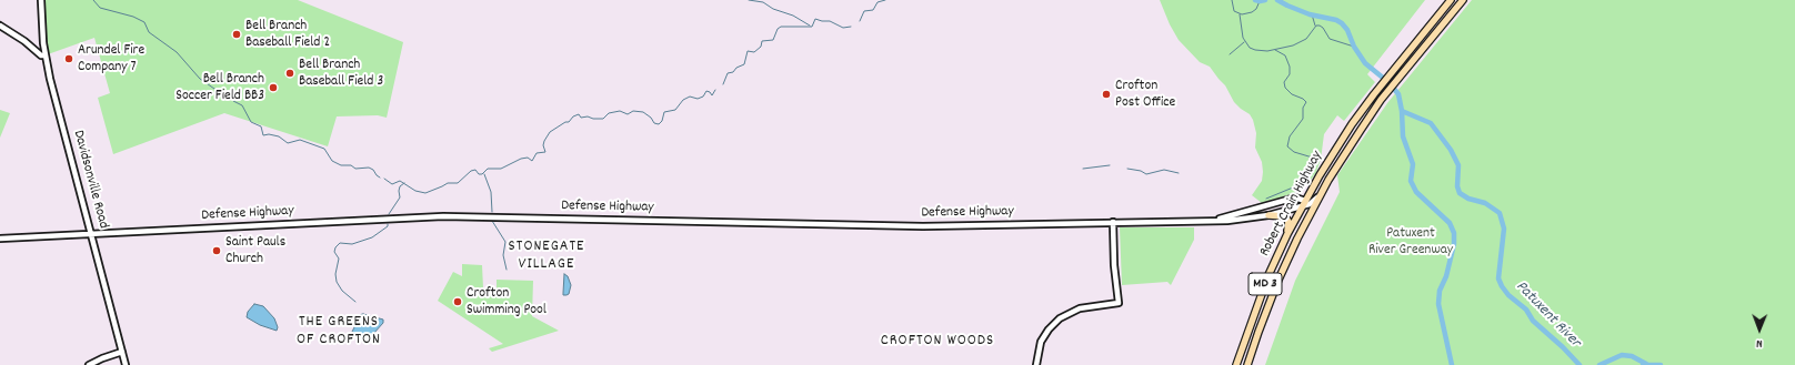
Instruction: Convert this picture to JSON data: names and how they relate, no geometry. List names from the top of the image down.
{
  "streets": {
    "highway": ["Robert Crain Highway", "MD 3"],
    "main road": ["Davidsonville Road", "Defense Highway"]
  },
  "crossings": [
    ["Davidsonville Road", "Defense Highway"],
    ["Robert Crain Highway", "Defense Highway"]
  ],
  "districts": ["STONEGATE VILLAGE", "THE GREENS OF CROFTON", "CROFTON WOODS"],
  "water": ["Patuxent River"],
  "parks": ["Patuxent River Greenway"],
  "places": [
    "Bell Branch Baseball Field 2",
    "Arundel Fire Company 7",
    "Bell Branch Baseball Field 3",
    "Bell Branch Soccer Field BB3",
    "Crofton Post Office",
    "Saint Pauls Church",
    "Crofton Swimming Pool"
  ],
  "north": "bottom"
}
